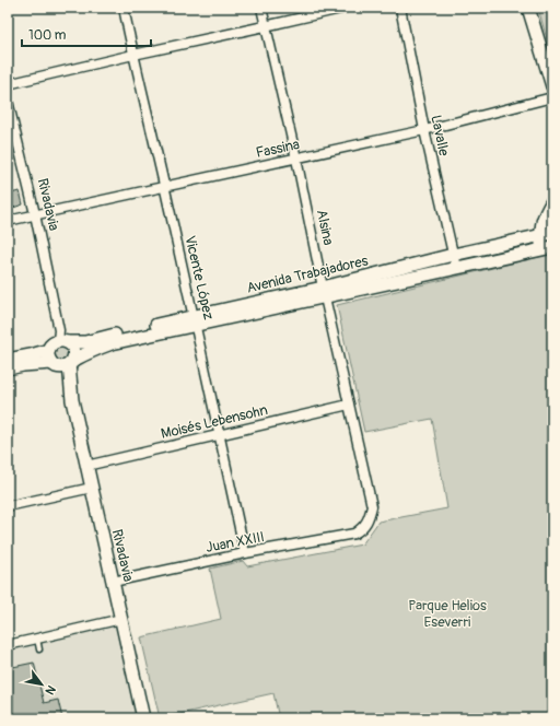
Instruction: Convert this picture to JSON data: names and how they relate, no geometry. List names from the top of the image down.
{
  "streets": {
    "main road": ["Rivadavia", "Avenida Trabajadores"],
    "street": [
      "Lavalle",
      "Fassina",
      "Alsina",
      "Vicente López",
      "Moisés Lebensohn",
      "Juan XXIII"
    ]
  },
  "crossings": [
    ["Lavalle", "Fassina"],
    ["Lavalle", "Avenida Trabajadores"],
    ["Fassina", "Rivadavia"],
    ["Fassina", "Alsina"],
    ["Fassina", "Vicente López"],
    ["Rivadavia", "Avenida Trabajadores"],
    ["Rivadavia", "Moisés Lebensohn"],
    ["Rivadavia", "Juan XXIII"],
    ["Alsina", "Avenida Trabajadores"],
    ["Alsina", "Moisés Lebensohn"],
    ["Alsina", "Juan XXIII"],
    ["Avenida Trabajadores", "Vicente López"],
    ["Vicente López", "Moisés Lebensohn"],
    ["Vicente López", "Juan XXIII"]
  ],
  "parks": ["Parque Helios Eseverri"],
  "scale_bar": "100 m",
  "north": "bottom right"
}
